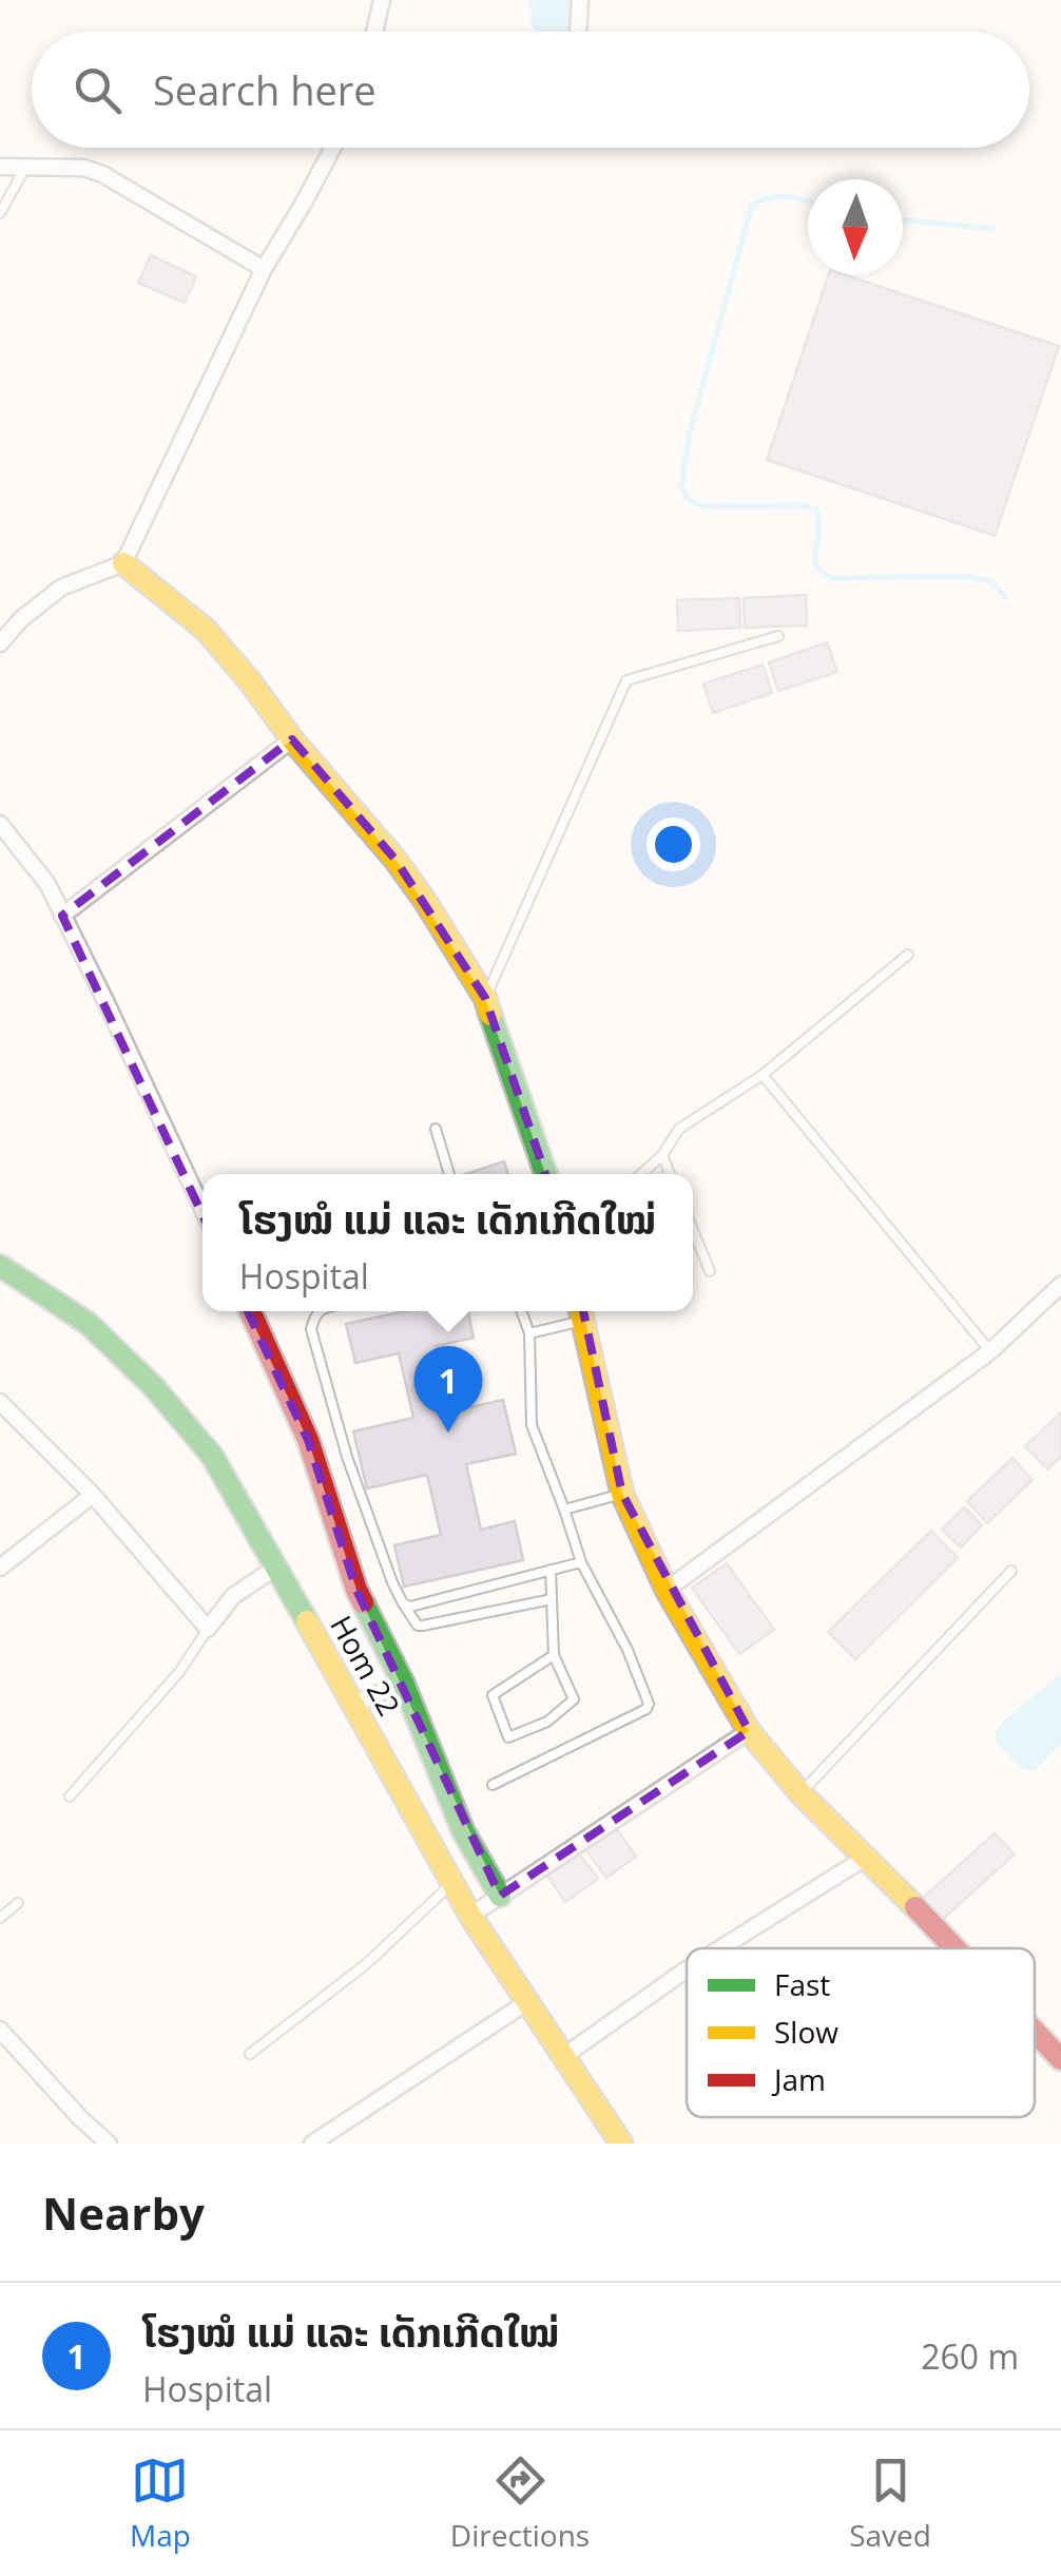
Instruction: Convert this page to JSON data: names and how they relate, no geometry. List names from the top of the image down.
{
  "streets": {
    "street": ["Hom 22"]
  },
  "legend": ["Fast", "Slow", "Jam"],
  "north": "bottom",
  "page": {
    "search": "Search here",
    "popup": ["ໂຮງໝໍ ແມ່ ແລະ ເດັກເກີດໃໝ່", "Hospital"],
    "pins": "1",
    "heading": "Nearby",
    "list": [
      {
        "mark": "1",
        "name": "ໂຮງໝໍ ແມ່ ແລະ ເດັກເກີດໃໝ່",
        "note": "Hospital",
        "value": "260 m"
      }
    ],
    "nav": ["Map", "Directions", "Saved"]
  }
}
